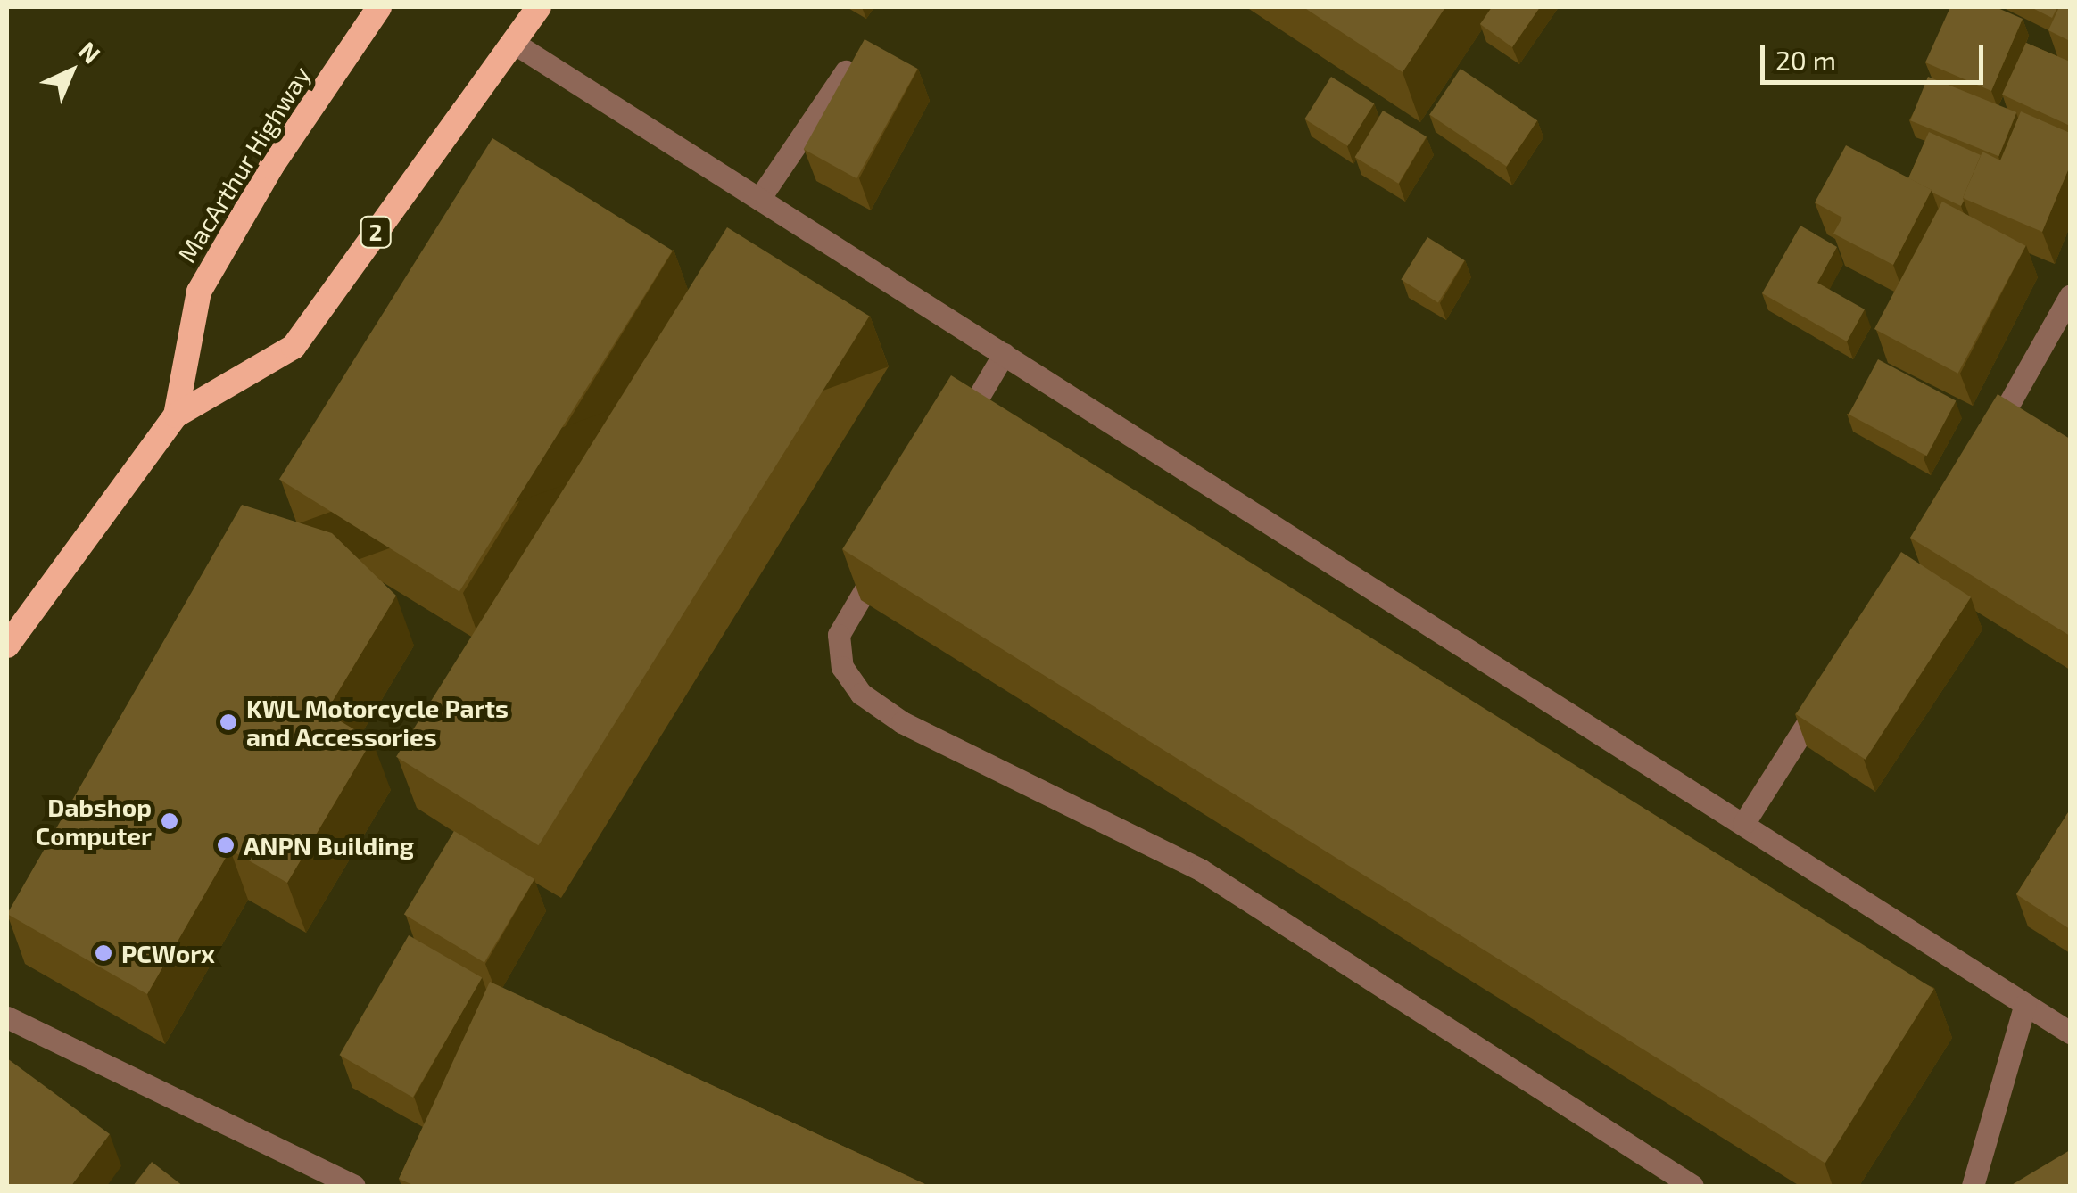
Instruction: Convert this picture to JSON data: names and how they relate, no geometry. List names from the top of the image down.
{
  "streets": {
    "highway": ["MacArthur Highway", "2"]
  },
  "places": [
    "KWL Motorcycle Parts and Accessories",
    "Dabshop Computer",
    "ANPN Building",
    "PCWorx"
  ],
  "scale_bar": "20 m",
  "north": "top right"
}
